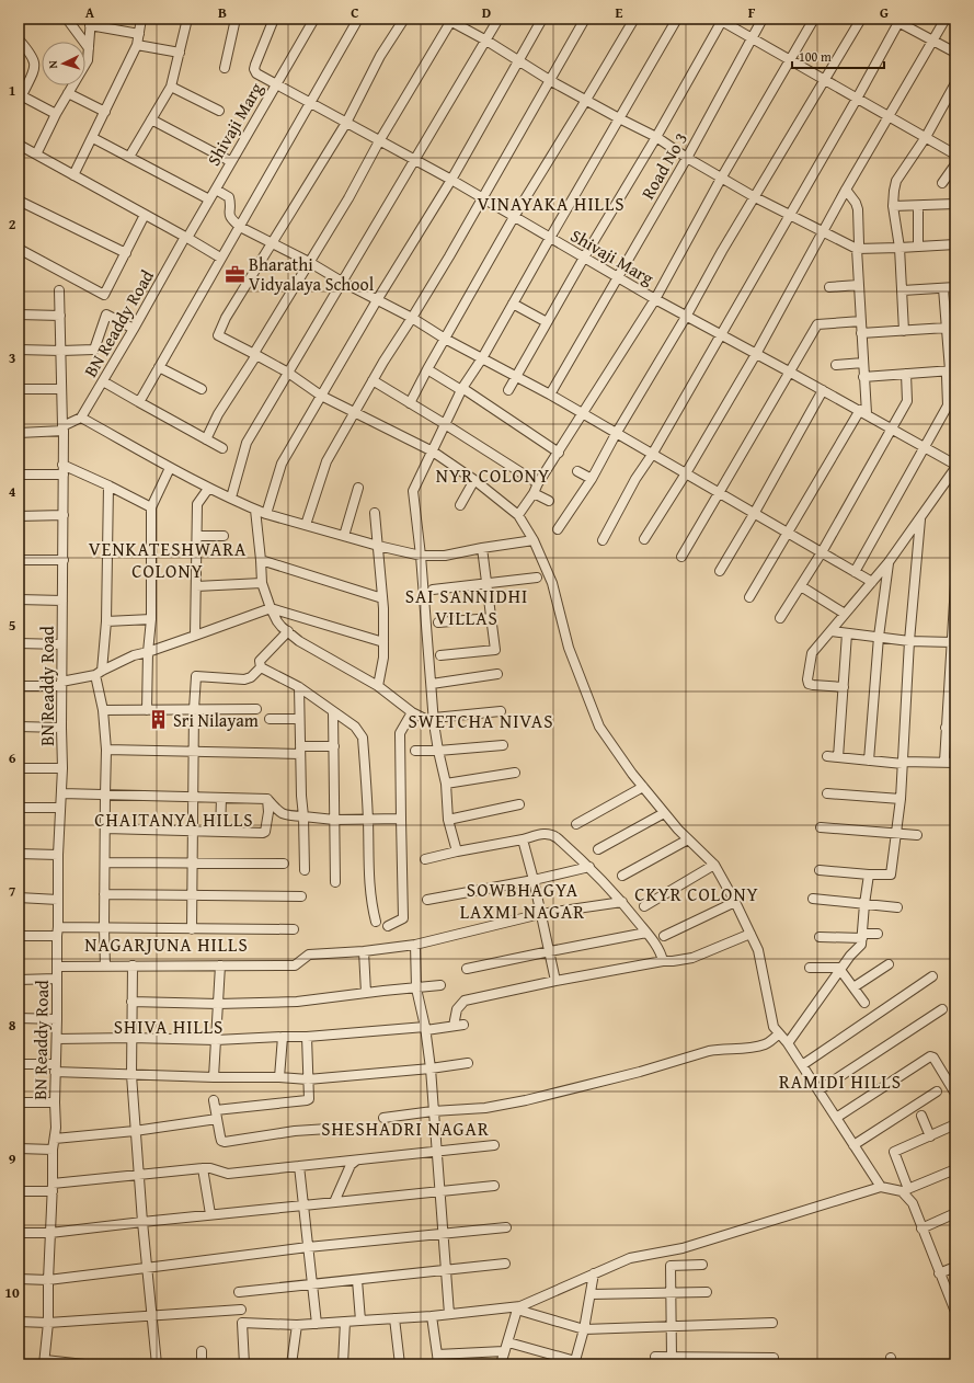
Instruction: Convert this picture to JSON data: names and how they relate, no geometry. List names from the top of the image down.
{
  "streets": {
    "street": ["Shivaji Marg", "Road No 3", "BN Readdy Road"]
  },
  "crossings": [
    ["Shivaji Marg", "Road No 3"],
    ["Shivaji Marg", "BN Readdy Road"]
  ],
  "districts": [
    "VINAYAKA HILLS",
    "NYR COLONY",
    "VENKATESHWARA COLONY",
    "SAI SANNIDHI VILLAS",
    "SWETCHA NIVAS",
    "CHAITANYA HILLS",
    "SOWBHAGYA LAXMI NAGAR",
    "CKYR COLONY",
    "NAGARJUNA HILLS",
    "SHIVA HILLS",
    "RAMIDI HILLS",
    "SHESHADRI NAGAR"
  ],
  "places": {
    "office": ["Bharathi Vidyalaya School"],
    "building": ["Sri Nilayam"]
  },
  "scale_bar": "100 m",
  "north": "left",
  "grid": {
    "columns": [
      "A",
      "B",
      "C",
      "D",
      "E",
      "F",
      "G"
    ],
    "rows": [
      "1",
      "2",
      "3",
      "4",
      "5",
      "6",
      "7",
      "8",
      "9",
      "10"
    ]
  }
}
